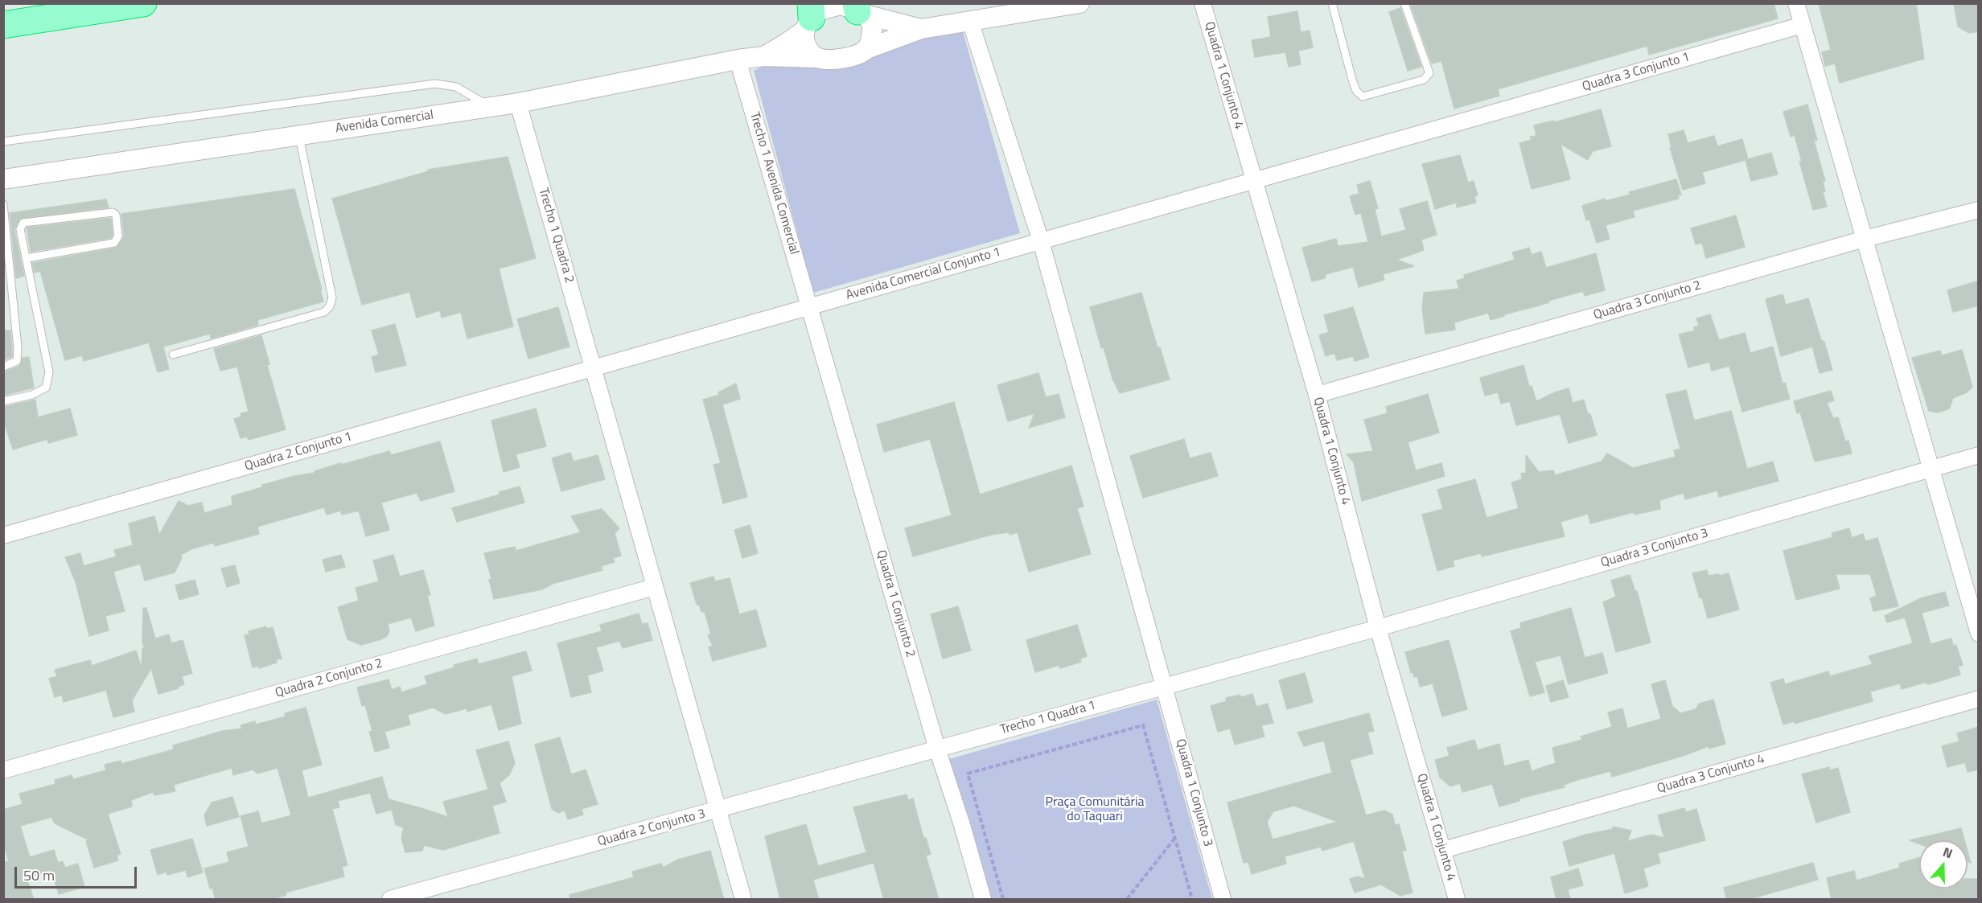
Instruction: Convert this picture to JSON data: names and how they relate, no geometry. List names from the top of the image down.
{
  "streets": {
    "street": [
      "Quadra 3 Conjunto 1",
      "Quadra 1 Conjunto 4",
      "Avenida Comercial",
      "Trecho 1 Avenida Comercial",
      "Trecho 1 Quadra 2",
      "Avenida Comercial Conjunto 1",
      "Quadra 3 Conjunto 2",
      "Quadra 2 Conjunto 1",
      "Quadra 3 Conjunto 3",
      "Quadra 1 Conjunto 2",
      "Quadra 2 Conjunto 2",
      "Trecho 1 Quadra 1",
      "Quadra 3 Conjunto 4",
      "Quadra 1 Conjunto 3",
      "Quadra 2 Conjunto 3"
    ]
  },
  "crossings": [
    ["Quadra 3 Conjunto 1", "Quadra 1 Conjunto 4"],
    ["Quadra 3 Conjunto 1", "Avenida Comercial Conjunto 1"],
    ["Quadra 1 Conjunto 4", "Avenida Comercial Conjunto 1"],
    ["Quadra 1 Conjunto 4", "Quadra 3 Conjunto 2"],
    ["Quadra 1 Conjunto 4", "Quadra 3 Conjunto 3"],
    ["Quadra 1 Conjunto 4", "Trecho 1 Quadra 1"],
    ["Quadra 1 Conjunto 4", "Quadra 3 Conjunto 4"],
    ["Avenida Comercial", "Trecho 1 Avenida Comercial"],
    ["Avenida Comercial", "Trecho 1 Quadra 2"],
    ["Trecho 1 Avenida Comercial", "Avenida Comercial Conjunto 1"],
    ["Trecho 1 Avenida Comercial", "Quadra 1 Conjunto 2"],
    ["Trecho 1 Quadra 2", "Avenida Comercial Conjunto 1"],
    ["Trecho 1 Quadra 2", "Quadra 2 Conjunto 1"],
    ["Trecho 1 Quadra 2", "Quadra 2 Conjunto 2"],
    ["Trecho 1 Quadra 2", "Quadra 2 Conjunto 3"],
    ["Avenida Comercial Conjunto 1", "Quadra 2 Conjunto 1"],
    ["Avenida Comercial Conjunto 1", "Quadra 1 Conjunto 2"],
    ["Avenida Comercial Conjunto 1", "Quadra 1 Conjunto 3"],
    ["Quadra 3 Conjunto 3", "Trecho 1 Quadra 1"],
    ["Quadra 1 Conjunto 2", "Trecho 1 Quadra 1"],
    ["Quadra 2 Conjunto 2", "Quadra 2 Conjunto 3"],
    ["Trecho 1 Quadra 1", "Quadra 1 Conjunto 3"],
    ["Trecho 1 Quadra 1", "Quadra 2 Conjunto 3"]
  ],
  "parks": ["Praça Comunitária do Taquari"],
  "scale_bar": "50 m",
  "north": "top"
}
